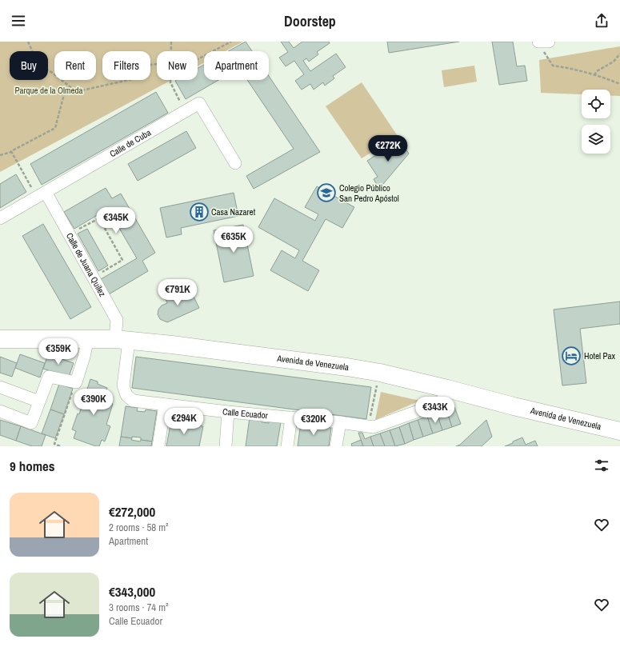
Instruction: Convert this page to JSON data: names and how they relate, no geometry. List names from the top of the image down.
{
  "streets": {
    "street": [
      "Calle de Cuba",
      "Calle de Juana Quilez",
      "Avenida de Venezuela",
      "Calle Ecuador"
    ]
  },
  "crossings": [
    ["Calle de Cuba", "Calle de Juana Quilez"],
    ["Calle de Juana Quilez", "Avenida de Venezuela"],
    ["Calle de Juana Quilez", "Calle Ecuador"],
    ["Avenida de Venezuela", "Calle Ecuador"]
  ],
  "parks": ["Parque de la Olmeda"],
  "places": {
    "school or university": ["Colegio Público San Pedro Apóstol"],
    "building": ["Casa Nazaret"],
    "hotel": ["Hotel Pax"]
  },
  "page": {
    "header": "Doorstep",
    "chip": [
      "Buy",
      "Rent",
      "Filters",
      "New",
      "Apartment"
    ],
    "price": [
      "€272K",
      "€345K",
      "€635K",
      "€791K",
      "€359K",
      "€390K",
      "€343K",
      "€294K",
      "€320K"
    ],
    "heading": "9 homes",
    "list": [
      {
        "name": "€272,000",
        "note": "2 rooms · 58 m² · Apartment"
      },
      {
        "name": "€343,000",
        "note": "3 rooms · 74 m² · Calle Ecuador"
      }
    ]
  }
}
